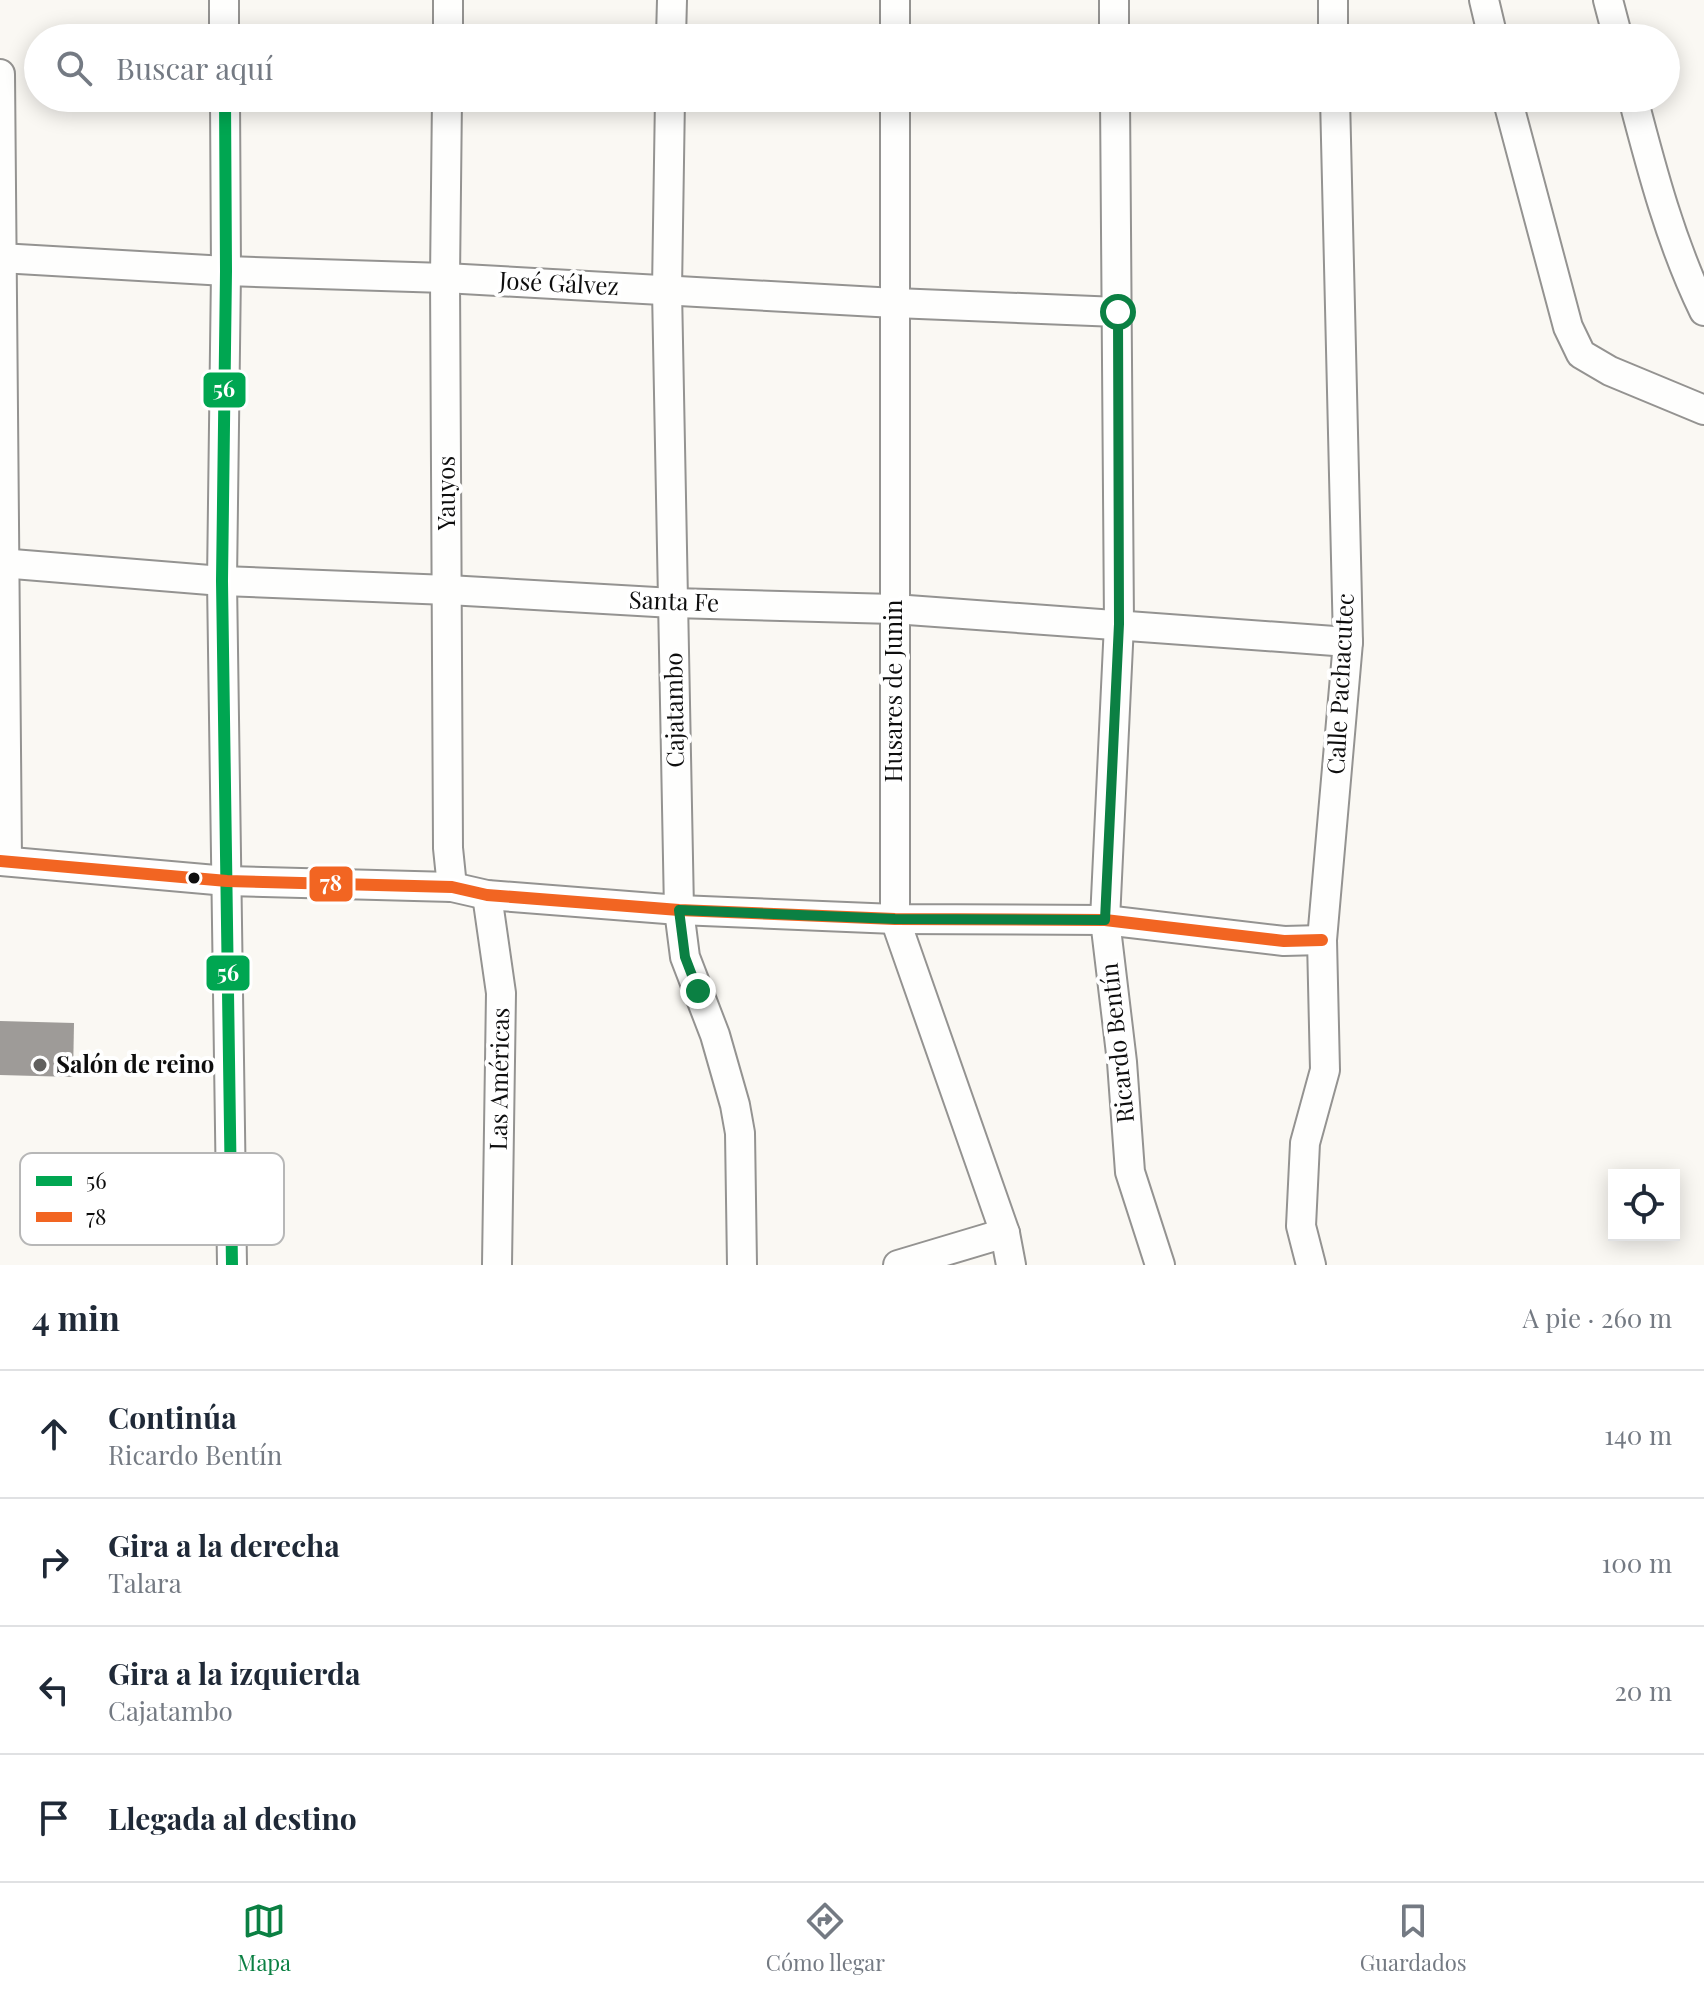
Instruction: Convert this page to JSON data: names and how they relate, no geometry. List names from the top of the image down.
{
  "streets": {
    "street": [
      "José Gálvez",
      "Yauyos",
      "Santa Fe",
      "Calle Pachacutec",
      "Husares de Junin",
      "Cajatambo",
      "Ricardo Bentín",
      "Las Américas"
    ]
  },
  "crossings": [
    ["José Gálvez", "Yauyos"],
    ["José Gálvez", "Husares de Junin"],
    ["José Gálvez", "Cajatambo"],
    ["José Gálvez", "Ricardo Bentín"],
    ["Yauyos", "Santa Fe"],
    ["Santa Fe", "Calle Pachacutec"],
    ["Santa Fe", "Husares de Junin"],
    ["Santa Fe", "Cajatambo"],
    ["Santa Fe", "Ricardo Bentín"]
  ],
  "places": ["Salón de reino"],
  "lines": ["transit line 56", "transit line 78"],
  "legend": ["56", "78"],
  "page": {
    "search": "Buscar aquí",
    "heading": ["4 min", "A pie · 260 m"],
    "list": [
      ["Continúa", "Ricardo Bentín", "140 m"],
      ["Gira a la derecha", "Talara", "100 m"],
      ["Gira a la izquierda", "Cajatambo", "20 m"],
      "Llegada al destino"
    ],
    "nav": ["Mapa", "Cómo llegar", "Guardados"]
  }
}
